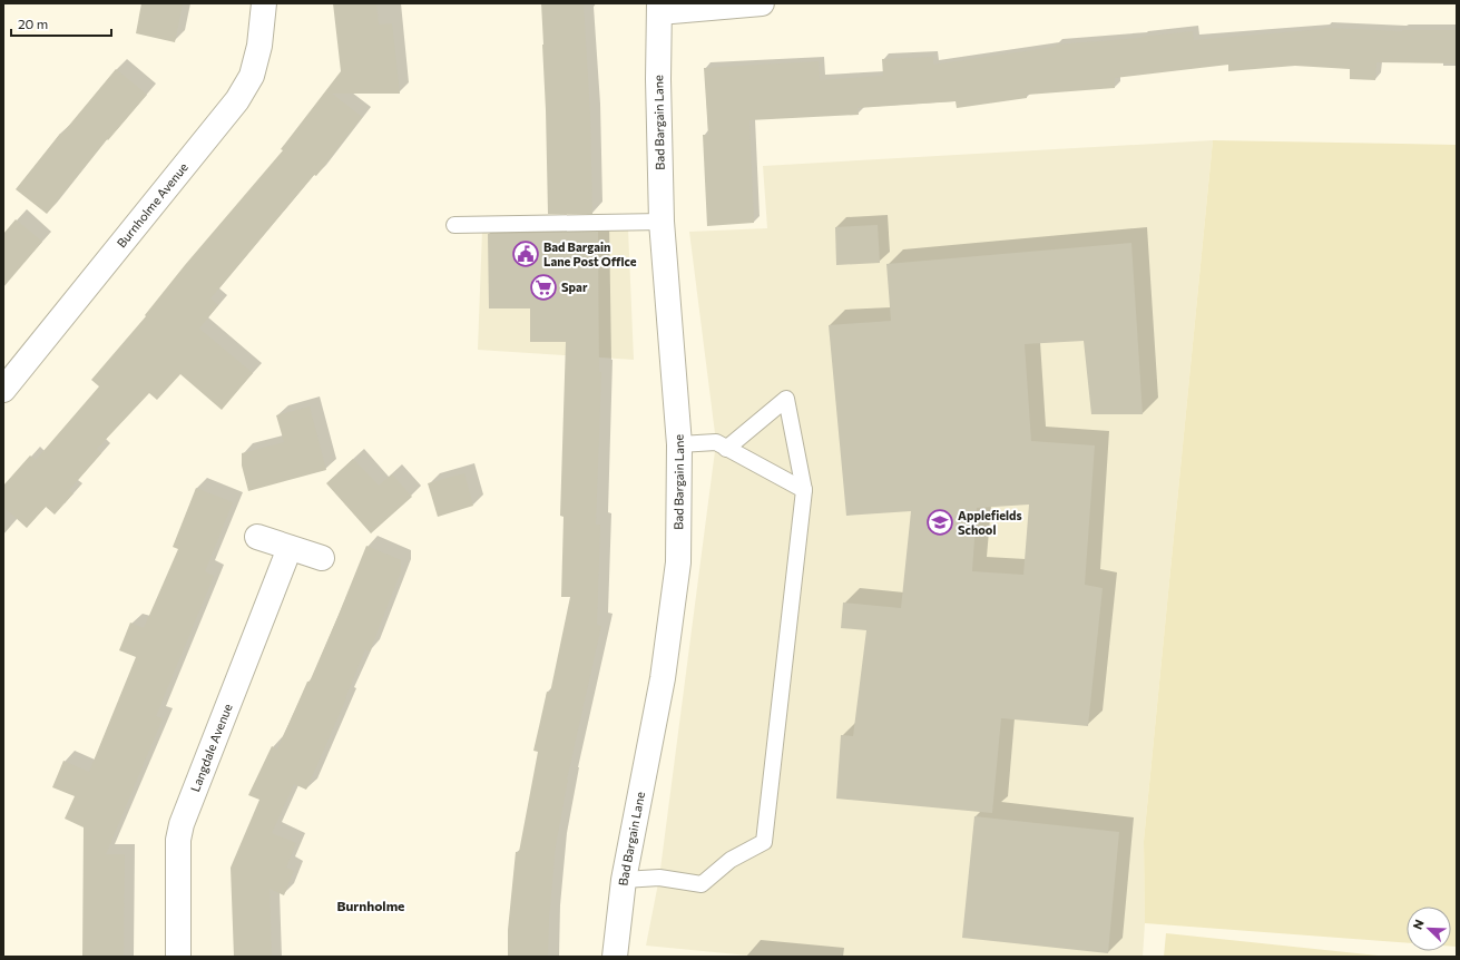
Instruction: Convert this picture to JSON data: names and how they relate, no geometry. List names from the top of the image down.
{
  "streets": {
    "street": ["Bad Bargain Lane", "Burnholme Avenue", "Langdale Avenue"]
  },
  "districts": ["Burnholme"],
  "places": {
    "public building": ["Bad Bargain Lane Post Office"],
    "supermarket": ["Spar"],
    "school or university": ["Applefields School"]
  },
  "scale_bar": "20 m",
  "north": "top left"
}
